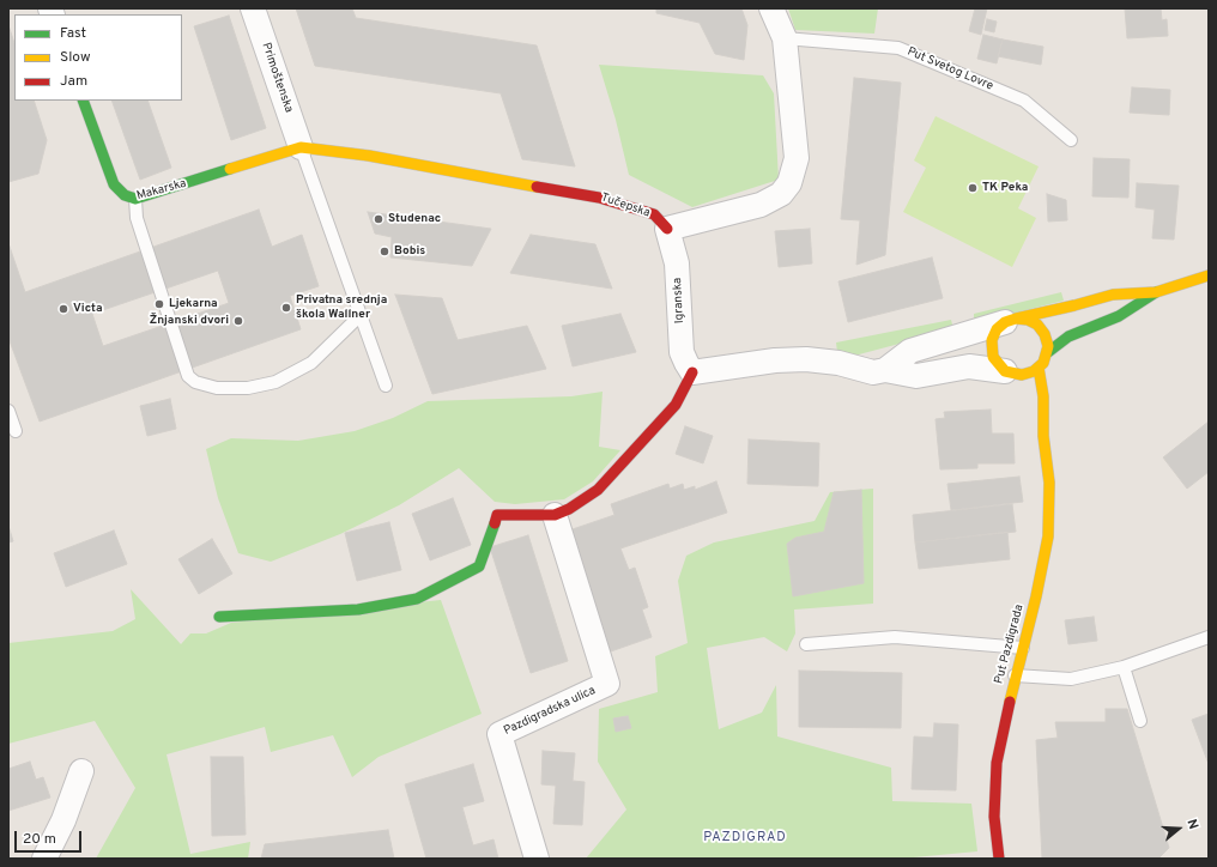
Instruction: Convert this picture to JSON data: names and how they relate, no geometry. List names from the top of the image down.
{
  "streets": {
    "street": [
      "Primoštenska",
      "Makarska",
      "Tučepska",
      "Igranska",
      "Put Pazdigrada",
      "Pazdigradska ulica"
    ],
    "lane": ["Put Svetog Lovre"]
  },
  "crossings": [
    ["Primoštenska", "Makarska"],
    ["Primoštenska", "Tučepska"],
    ["Makarska", "Tučepska"],
    ["Tučepska", "Igranska"]
  ],
  "districts": ["PAZDIGRAD"],
  "places": [
    "TK Peka",
    "Studenac",
    "Bobis",
    "Ljekarna",
    "Privatna srednja škola Wallner",
    "Victa",
    "Žnjanski dvori"
  ],
  "legend": ["Fast", "Slow", "Jam"],
  "scale_bar": "20 m",
  "north": "right"
}
